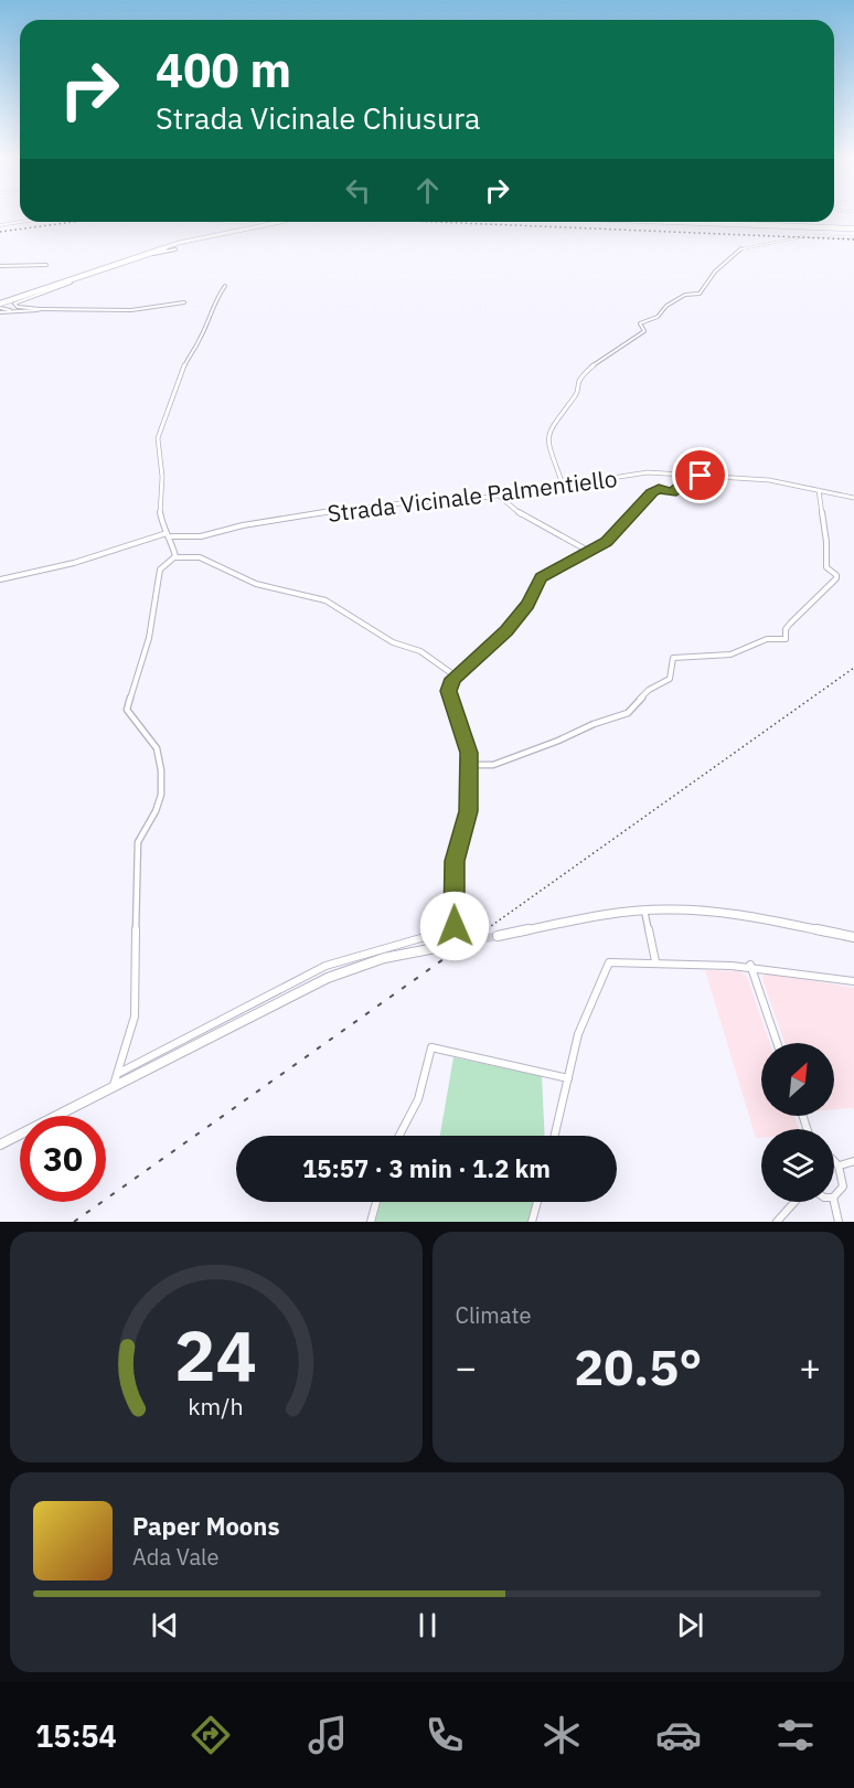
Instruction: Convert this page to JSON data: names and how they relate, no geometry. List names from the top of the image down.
{
  "streets": {
    "street": ["Strada Vicinale Palmentiello"]
  },
  "north": "top right",
  "page": {
    "turn": ["400 m", "Strada Vicinale Chiusura"],
    "limit": "30",
    "trip": "15:57 · 3 min · 1.2 km",
    "tile": "Climate",
    "heat": ["−", "20.5°", "+"],
    "song": ["Paper Moons", "Ada Vale"],
    "tabs": "15:54",
    "gauge": ["24", "km/h"]
  }
}
